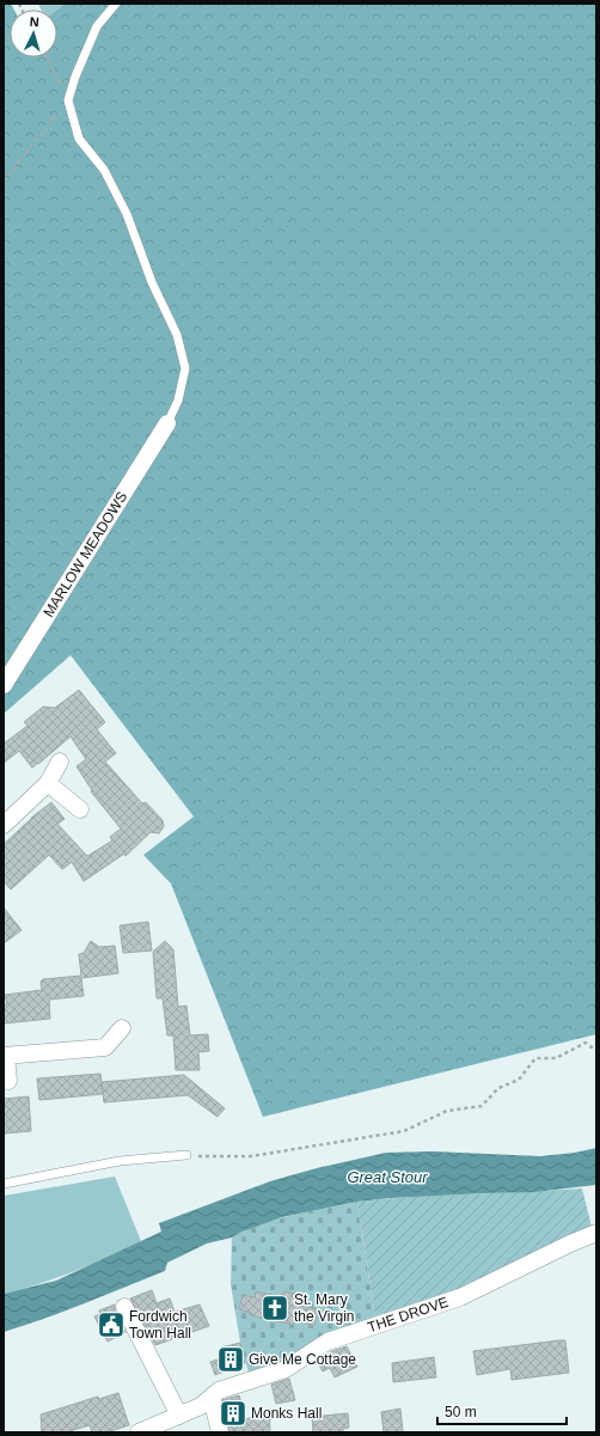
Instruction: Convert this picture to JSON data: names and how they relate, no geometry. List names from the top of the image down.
{
  "streets": {
    "street": ["MARLOW MEADOWS", "THE DROVE"]
  },
  "water": ["Great Stour"],
  "places": {
    "church": ["St. Mary the Virgin"],
    "public building": ["Fordwich Town Hall"],
    "building": ["Give Me Cottage", "Monks Hall"]
  },
  "scale_bar": "50 m",
  "north": "top"
}
